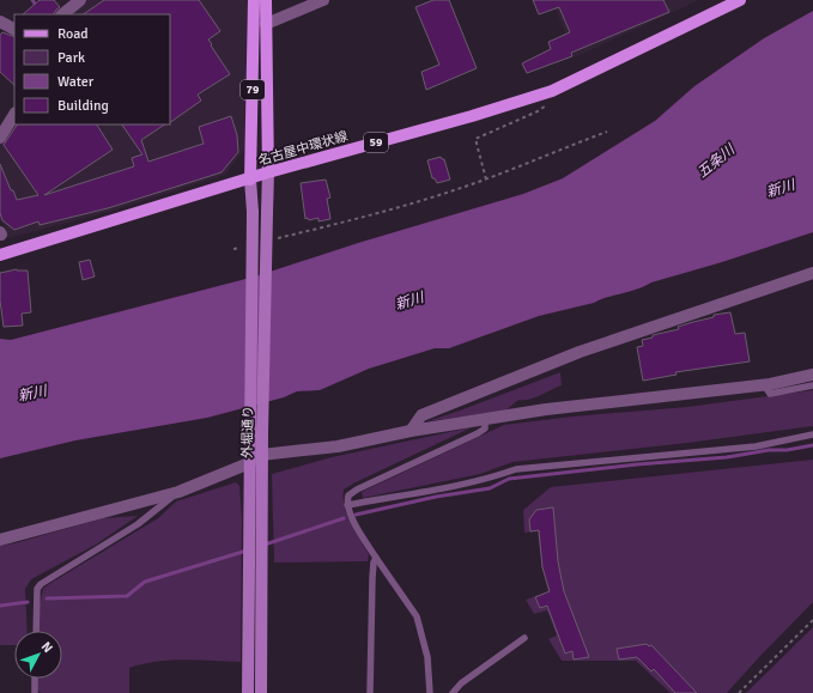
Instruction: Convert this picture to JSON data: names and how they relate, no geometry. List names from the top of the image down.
{
  "streets": {
    "main road": [
      "79",
      "59",
      "名古屋中環状線",
      "外堀通り"
    ]
  },
  "crossings": [
    ["79", "名古屋中環状線"],
    ["79", "外堀通り"],
    ["名古屋中環状線", "外堀通り"]
  ],
  "water": ["五条川", "新川"],
  "legend": [
    "Road",
    "Park",
    "Water",
    "Building"
  ],
  "north": "top right"
}
